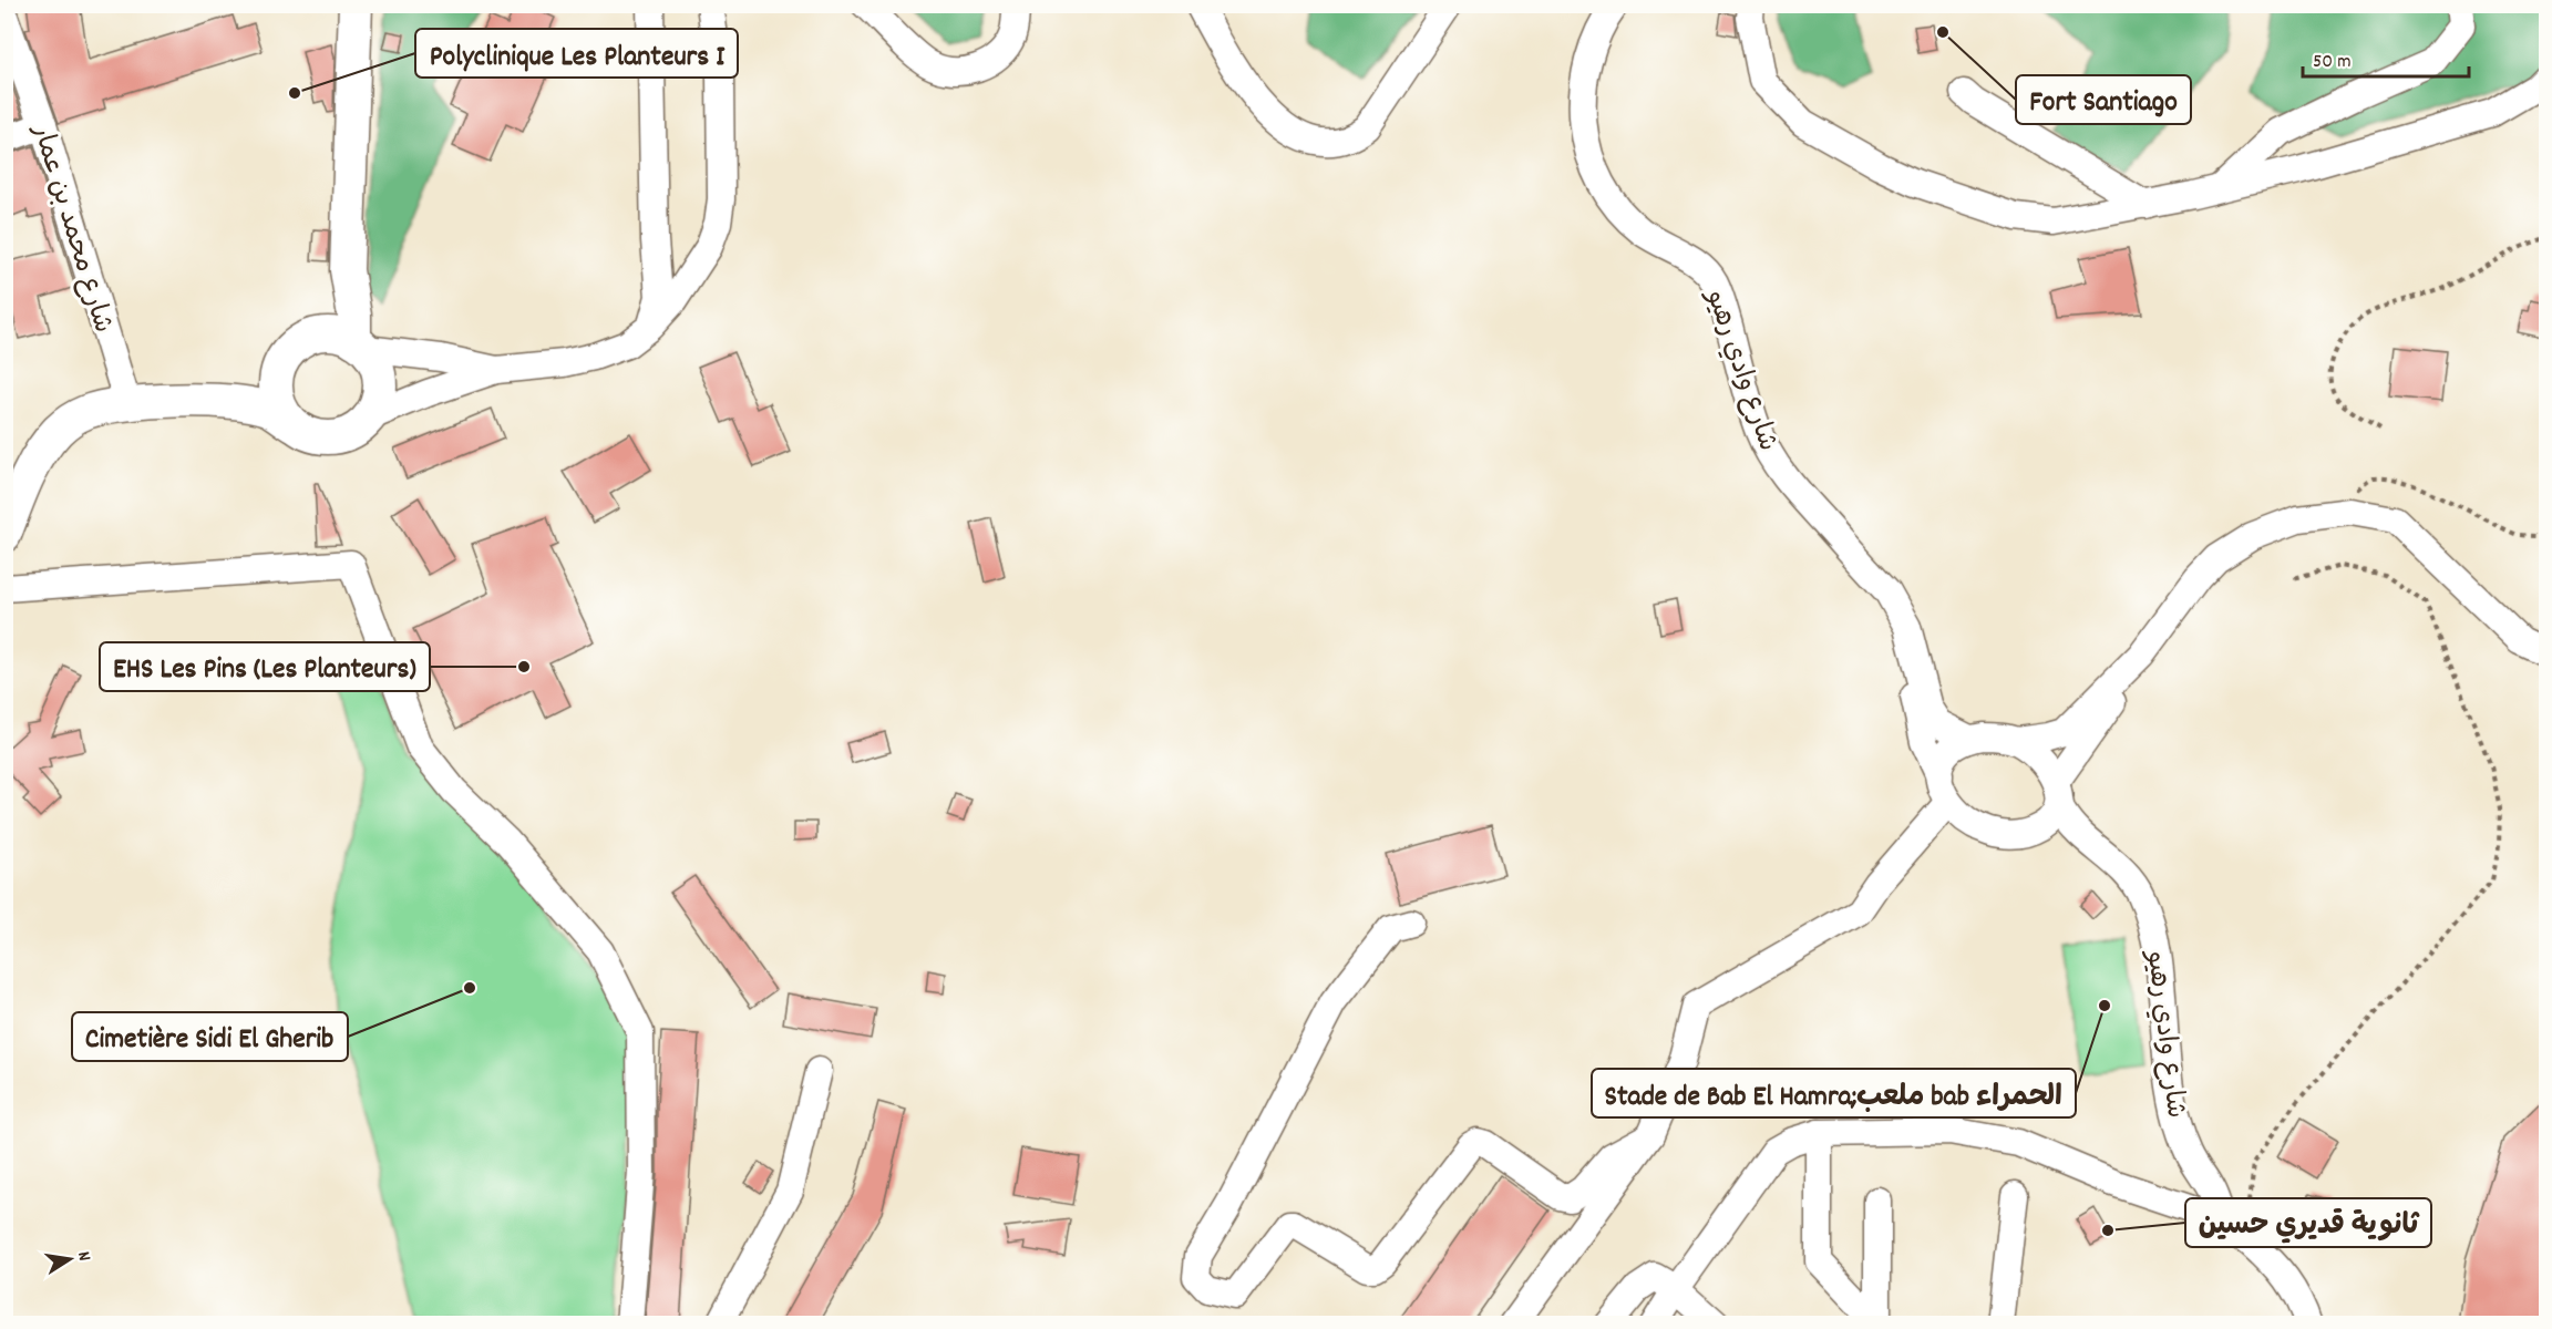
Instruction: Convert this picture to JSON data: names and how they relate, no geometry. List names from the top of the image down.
{
  "streets": {
    "street": ["شارع محمد بن عمار", "شارع وادي رهيو"]
  },
  "places": [
    "Fort Santiago",
    "Polyclinique Les Planteurs I",
    "EHS Les Pins (Les Planteurs)",
    "Cimetière Sidi El Gherib",
    "Stade de Bab El Hamra;ملعب bab الحمراء",
    "ثانوية قديري حسين"
  ],
  "scale_bar": "50 m",
  "north": "right"
}
